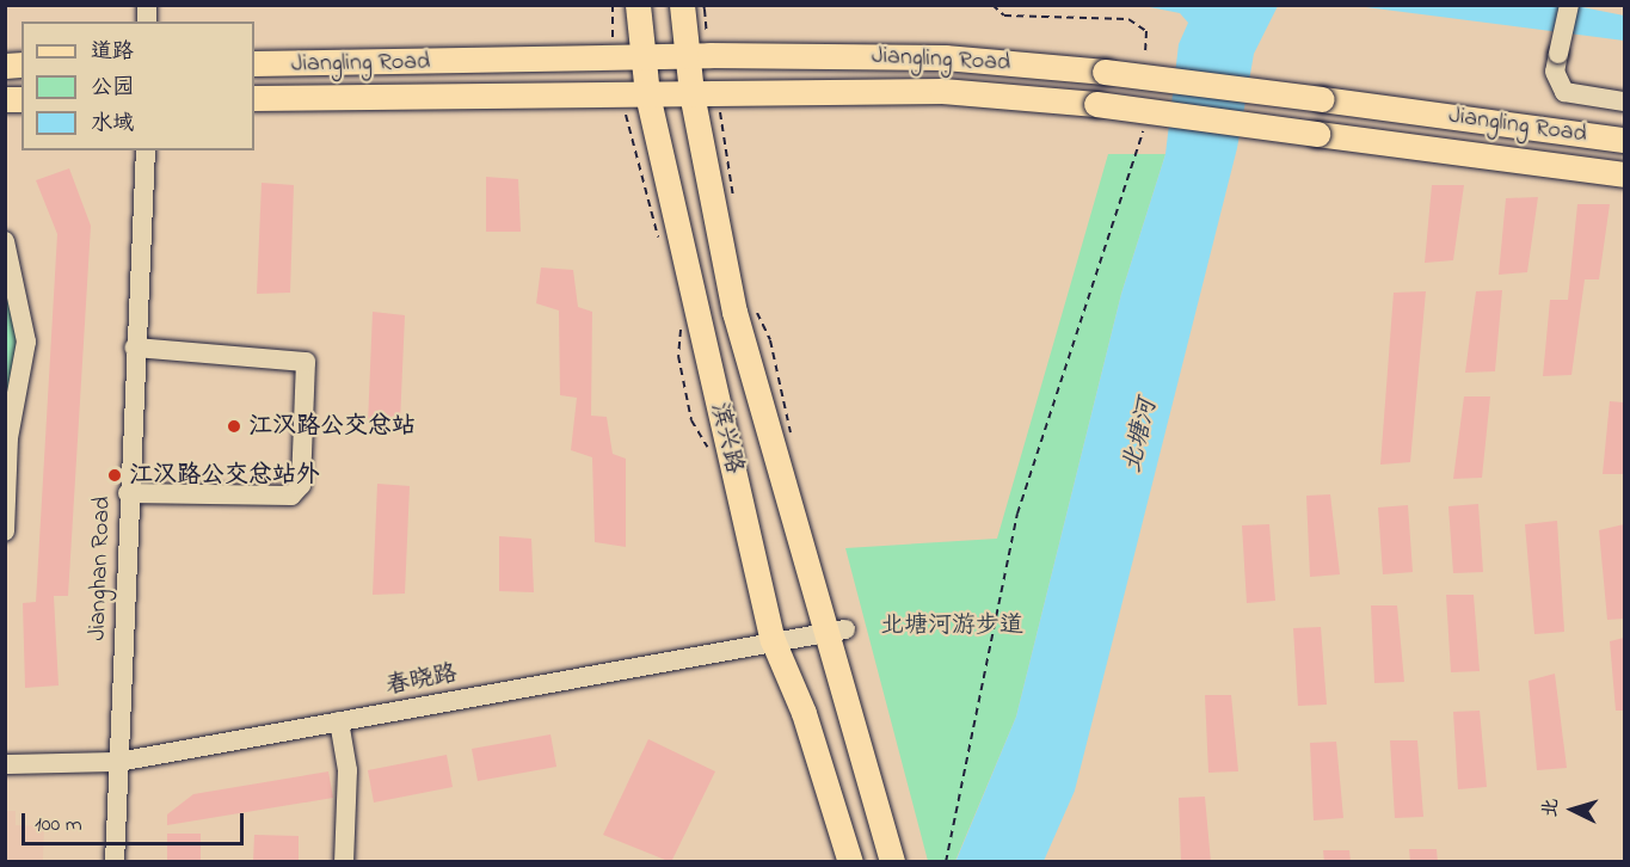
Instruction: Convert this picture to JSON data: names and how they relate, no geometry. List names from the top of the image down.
{
  "streets": {
    "main road": ["Jiangling Road", "滨兴路"],
    "street": ["Jianghan Road", "春晓路"]
  },
  "crossings": [
    ["Jiangling Road", "滨兴路"],
    ["滨兴路", "春晓路"],
    ["Jianghan Road", "春晓路"]
  ],
  "water": ["北塘河"],
  "parks": ["北塘河游步道"],
  "places": ["江汉路公交总站", "江汉路公交总站外"],
  "legend": ["道路", "公园", "水域"],
  "scale_bar": "100 m",
  "north": "left"
}
